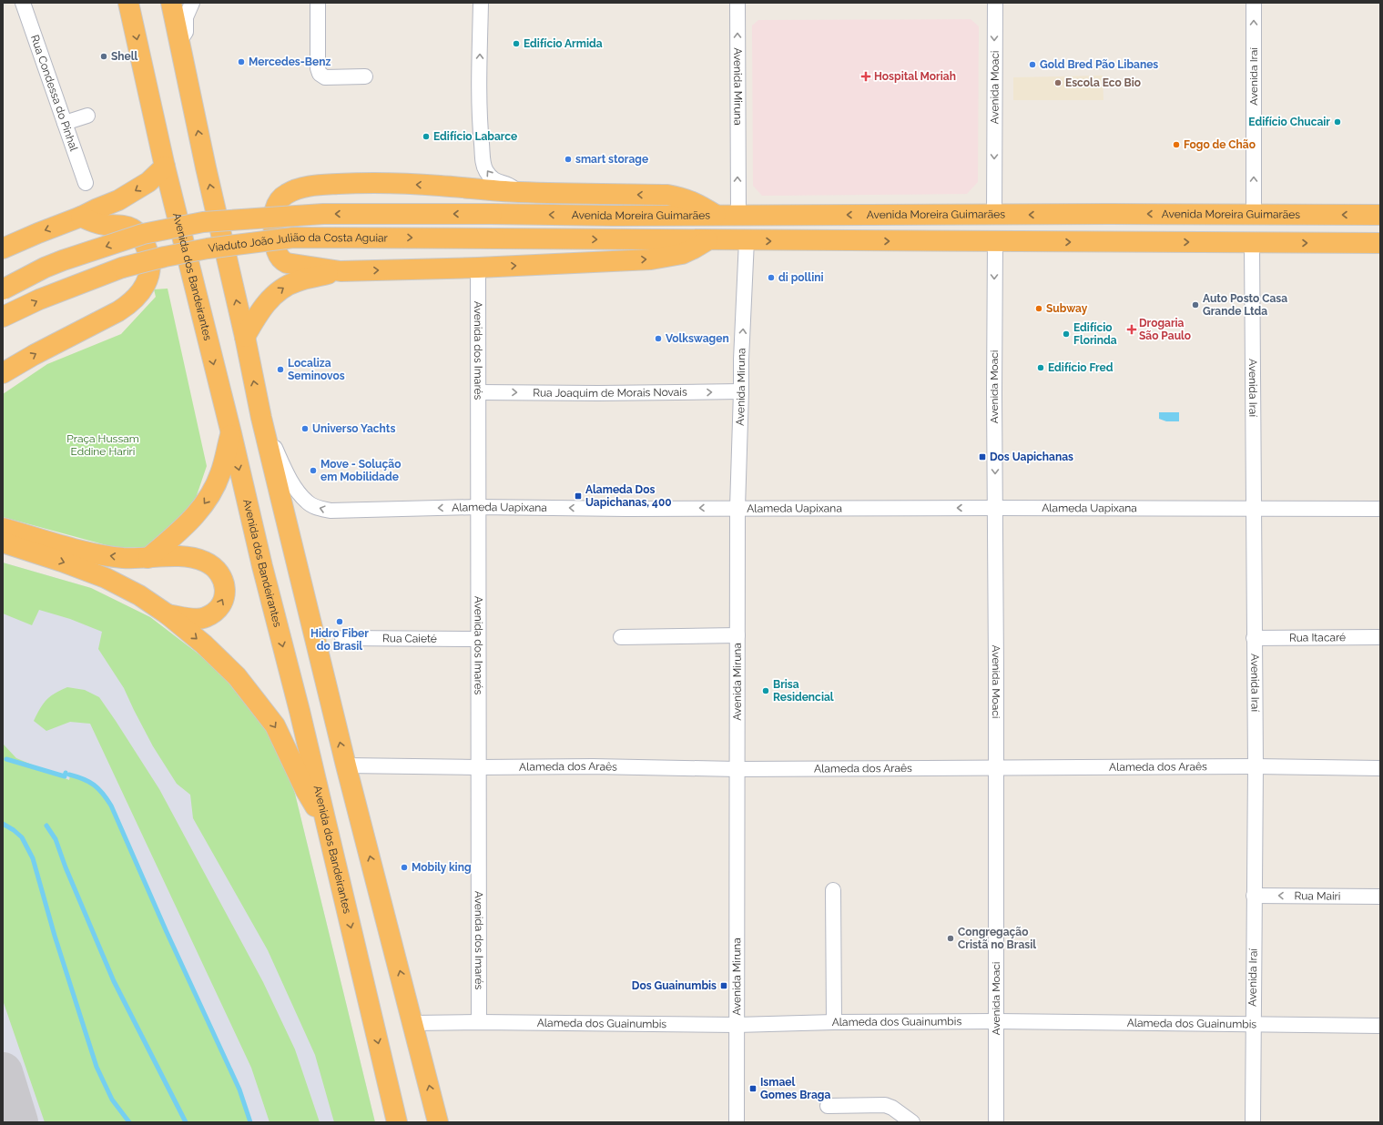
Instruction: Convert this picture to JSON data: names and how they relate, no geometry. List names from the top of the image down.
{
  "streets": {
    "highway": ["Avenida Moreira Guimarães", "Viaduto João Julião da Costa Aguiar", "Avenida dos Bandeirantes"],
    "street": [
      "Avenida Iraí",
      "Avenida Miruna",
      "Avenida Moaci",
      "Rua Condessa do Pinhal",
      "Avenida dos Imarés",
      "Rua Joaquim de Morais Novais",
      "Alameda Uapixana",
      "Rua Itacaré",
      "Rua Caieté",
      "Alameda dos Araês",
      "Rua Mairi",
      "Alameda dos Guainumbis"
    ]
  },
  "crossings": [
    ["Avenida Iraí", "Avenida Moreira Guimarães"],
    ["Avenida Iraí", "Alameda Uapixana"],
    ["Avenida Iraí", "Rua Itacaré"],
    ["Avenida Iraí", "Alameda dos Araês"],
    ["Avenida Iraí", "Rua Mairi"],
    ["Avenida Iraí", "Alameda dos Guainumbis"],
    ["Avenida Miruna", "Avenida Moreira Guimarães"],
    ["Avenida Miruna", "Rua Joaquim de Morais Novais"],
    ["Avenida Miruna", "Alameda Uapixana"],
    ["Avenida Miruna", "Alameda dos Araês"],
    ["Avenida Miruna", "Alameda dos Guainumbis"],
    ["Avenida Moaci", "Avenida Moreira Guimarães"],
    ["Avenida Moaci", "Alameda Uapixana"],
    ["Avenida Moaci", "Alameda dos Araês"],
    ["Avenida Moaci", "Alameda dos Guainumbis"],
    ["Avenida dos Imarés", "Rua Joaquim de Morais Novais"],
    ["Avenida dos Imarés", "Alameda Uapixana"],
    ["Avenida dos Imarés", "Rua Caieté"],
    ["Avenida dos Imarés", "Alameda dos Araês"],
    ["Avenida dos Imarés", "Alameda dos Guainumbis"]
  ],
  "one_way": [
    "Avenida Moaci",
    "Rua Joaquim de Morais Novais",
    "Alameda Uapixana",
    "Rua Mairi"
  ],
  "parks": ["Praça Hussam Eddine Hariri"],
  "places": {
    "other": [
      "Edifício Armida",
      "Shell",
      "Mercedes-Benz",
      "Gold Bred Pão Libanes",
      "Escola Eco Bio",
      "Edifício Chucair",
      "Edifício Labarce",
      "Fogo de Chão",
      "smart storage",
      "di pollini",
      "Auto Posto Casa Grande Ltda",
      "Subway",
      "Edifício Florinda",
      "Volkswagen",
      "Edifício Fred",
      "Localiza Seminovos",
      "Universo Yachts",
      "Move - Solução em Mobilidade",
      "Hidro Fiber do Brasil",
      "Brisa Residencial",
      "Mobily king",
      "Congregação Cristã no Brasil"
    ],
    "health": ["Hospital Moriah", "Drogaria São Paulo"],
    "transit": [
      "Dos Uapichanas",
      "Alameda Dos Uapichanas, 400",
      "Dos Guainumbis",
      "Ismael Gomes Braga"
    ]
  }
}
